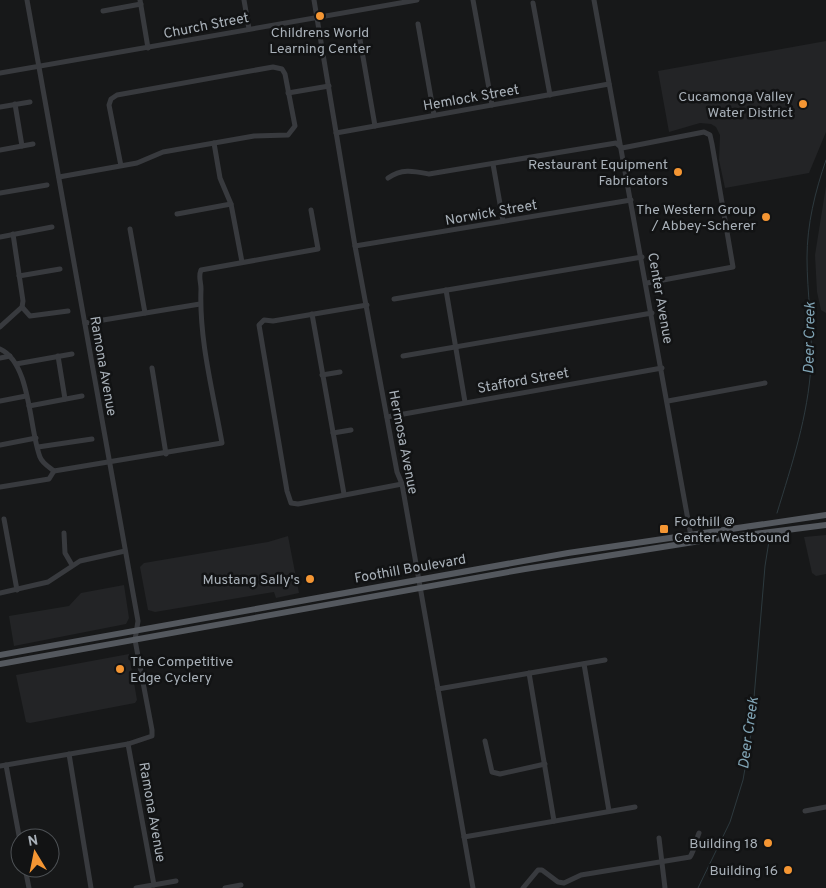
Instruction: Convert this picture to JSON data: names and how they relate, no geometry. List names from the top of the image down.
{
  "streets": {
    "main road": ["Foothill Boulevard"],
    "street": [
      "Church Street",
      "Hemlock Street",
      "Norwick Street",
      "Center Avenue",
      "Ramona Avenue",
      "Stafford Street",
      "Hermosa Avenue"
    ]
  },
  "crossings": [
    ["Church Street", "Ramona Avenue"],
    ["Church Street", "Hermosa Avenue"],
    ["Hemlock Street", "Center Avenue"],
    ["Hemlock Street", "Hermosa Avenue"],
    ["Norwick Street", "Center Avenue"],
    ["Norwick Street", "Hermosa Avenue"],
    ["Center Avenue", "Stafford Street"],
    ["Center Avenue", "Foothill Boulevard"],
    ["Ramona Avenue", "Foothill Boulevard"],
    ["Stafford Street", "Hermosa Avenue"],
    ["Hermosa Avenue", "Foothill Boulevard"]
  ],
  "water": ["Deer Creek"],
  "places": {
    "other": [
      "Childrens World Learning Center",
      "Cucamonga Valley Water District",
      "Restaurant Equipment Fabricators",
      "The Western Group / Abbey-Scherer",
      "Mustang Sally's",
      "The Competitive Edge Cyclery",
      "Building 18",
      "Building 16"
    ],
    "transit": ["Foothill @ Center Westbound"]
  },
  "north": "top"
}
